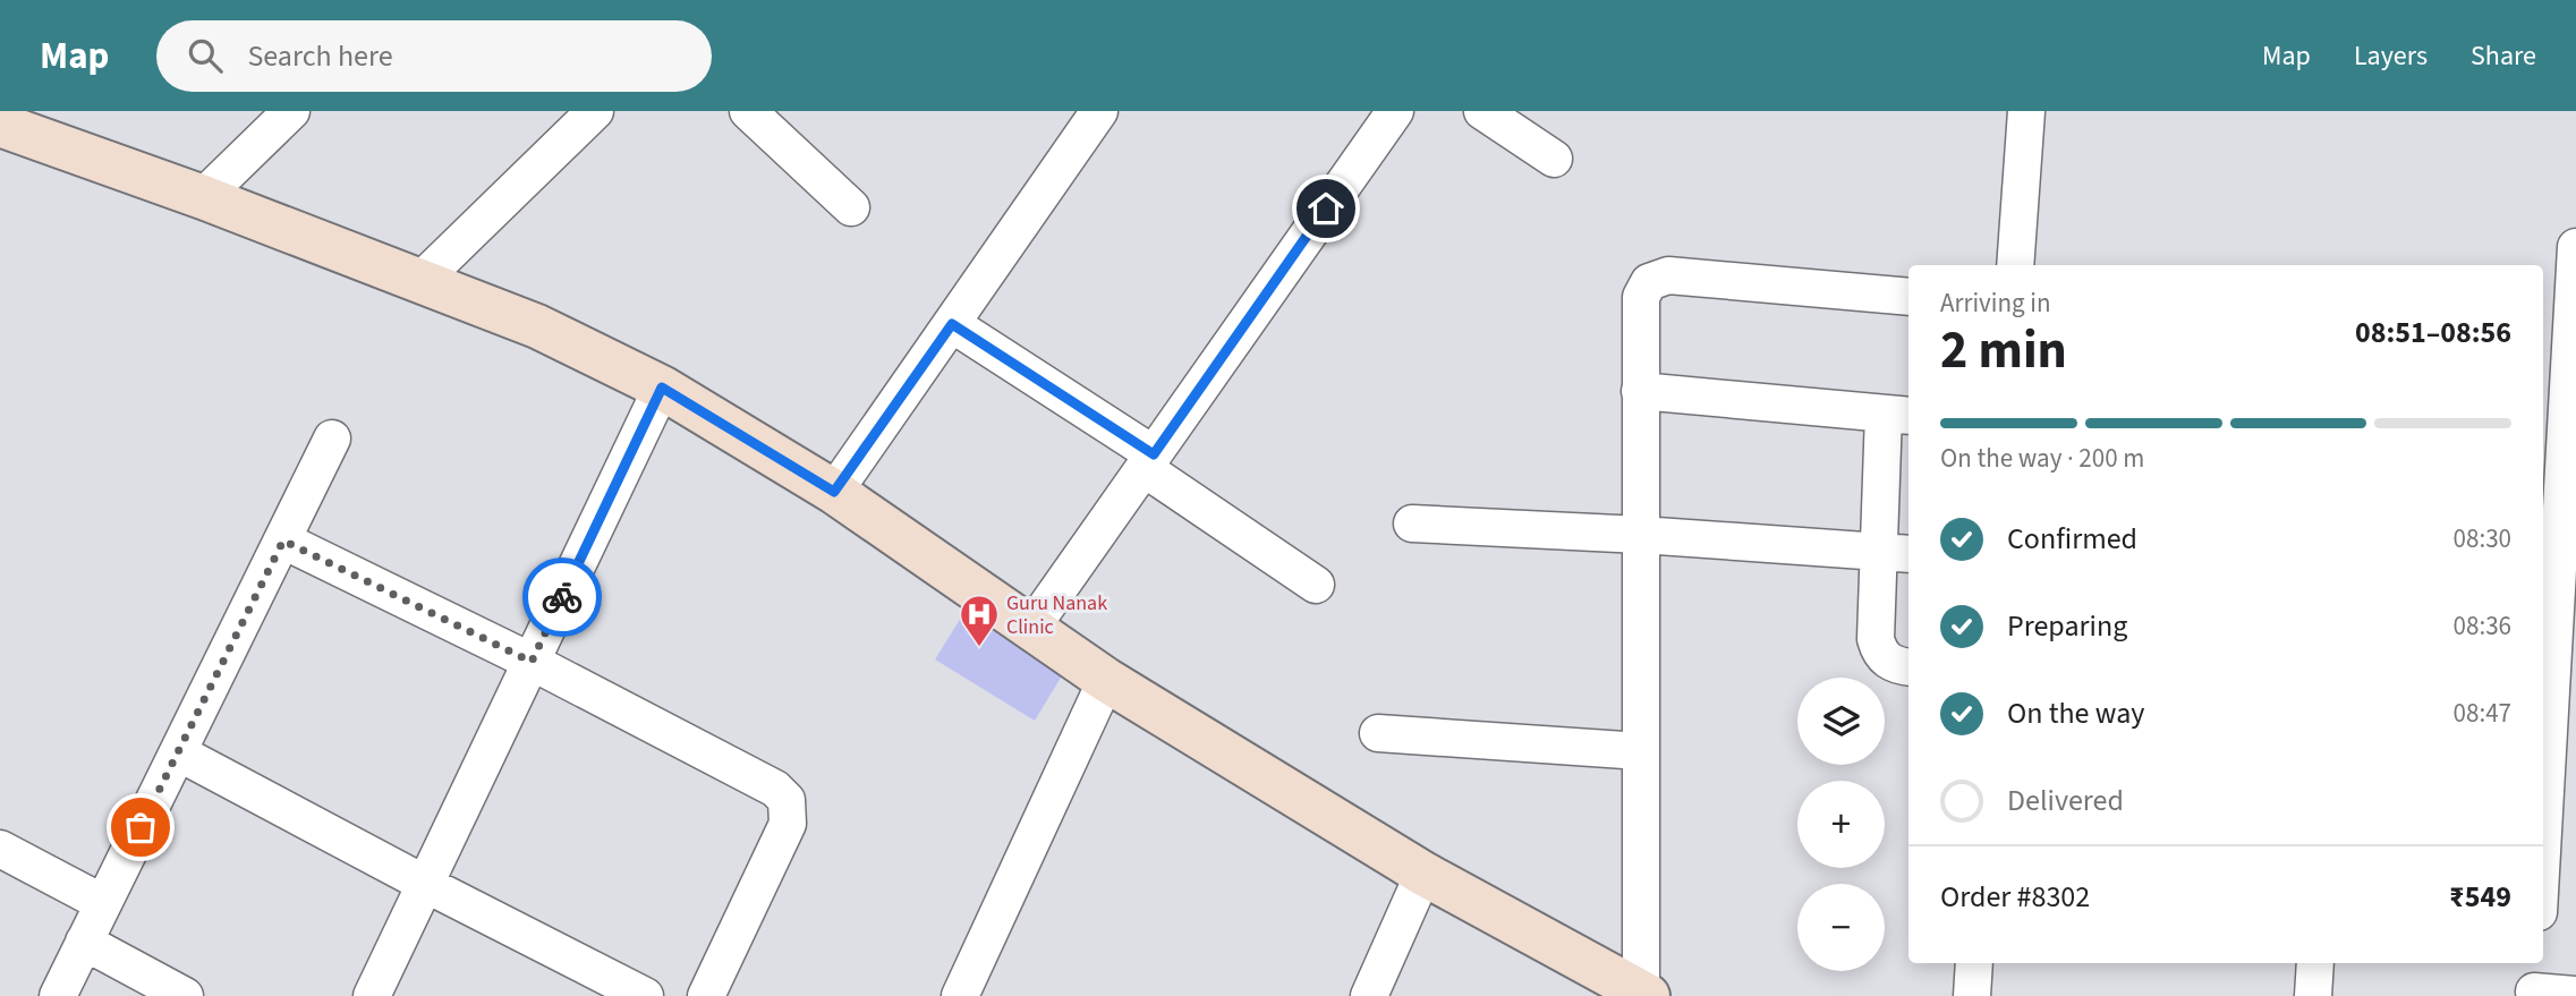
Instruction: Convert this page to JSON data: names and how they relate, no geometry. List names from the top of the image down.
{
  "places": {
    "hospital": ["Guru Nanak Clinic"]
  },
  "page": {
    "header": "Map",
    "search": "Search here",
    "nav": ["Map", "Layers", "Share"],
    "heading": ["2 min", "Arriving in", "08:51–08:56"],
    "panel": ["Order #8302", "₹549"],
    "bar": "On the way · 200 m",
    "list": [
      ["Confirmed", "08:30"],
      ["Preparing", "08:36"],
      ["On the way", "08:47"],
      "Delivered"
    ],
    "map_buttons": ["+", "−"]
  }
}
